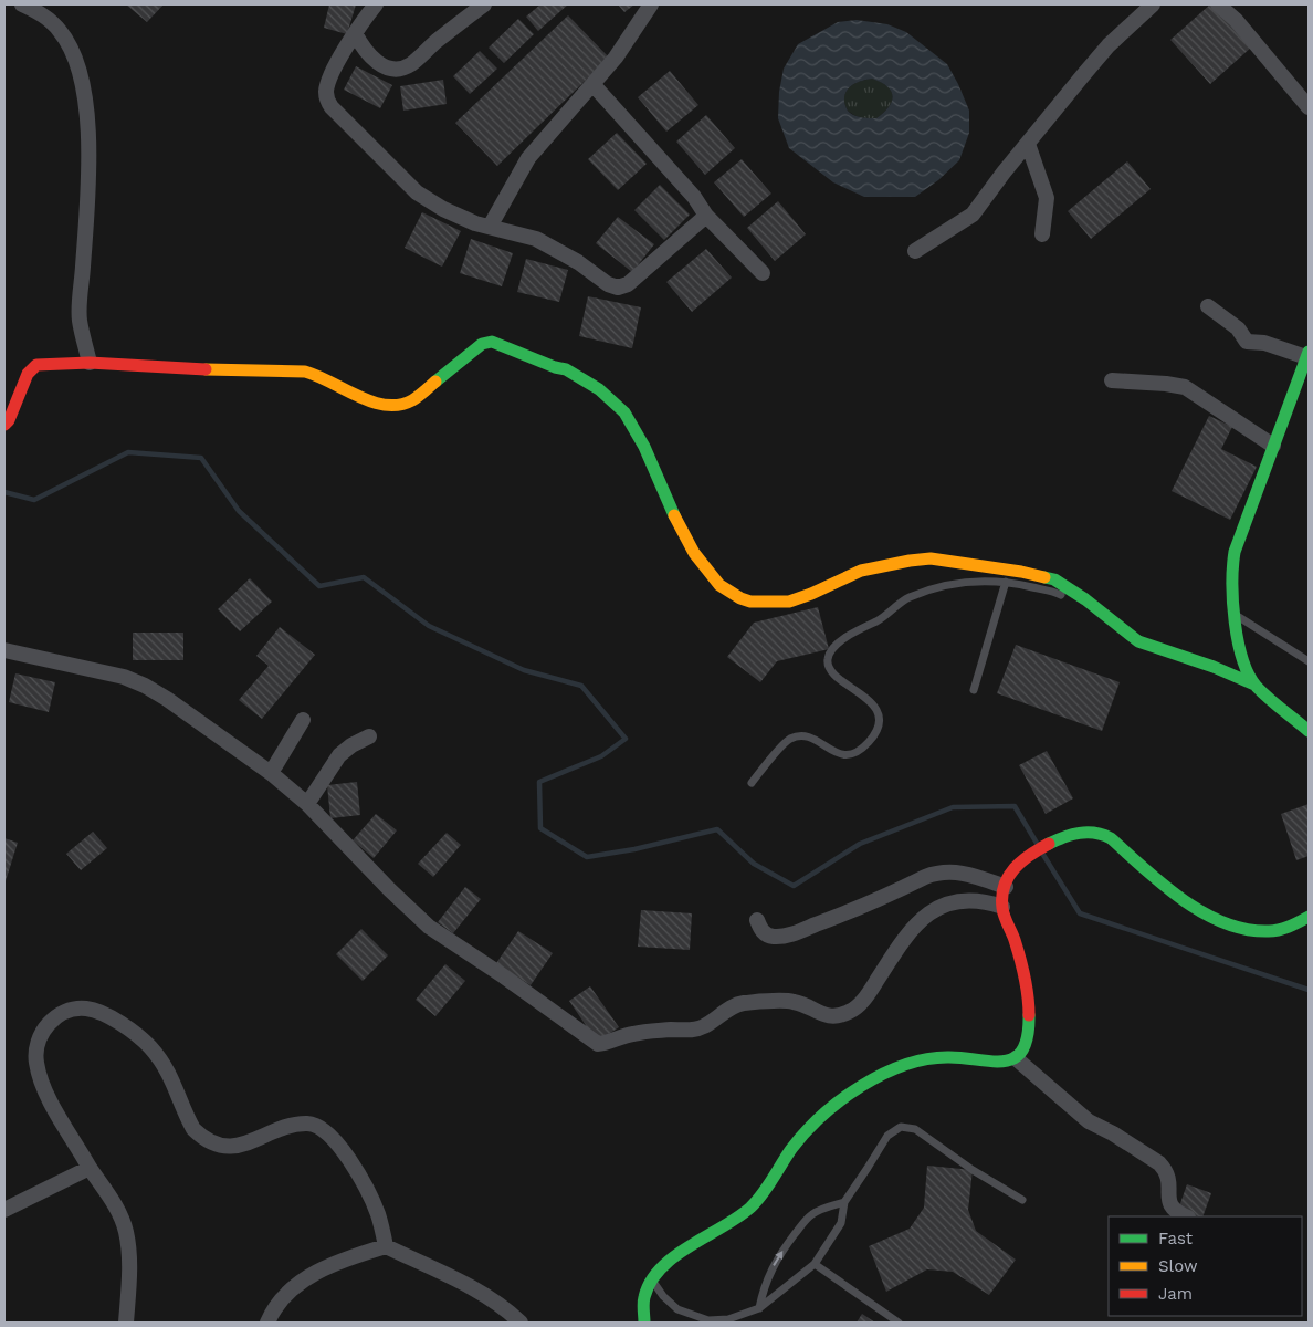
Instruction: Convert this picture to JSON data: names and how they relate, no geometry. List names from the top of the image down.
{
  "legend": ["Fast", "Slow", "Jam"]
}
